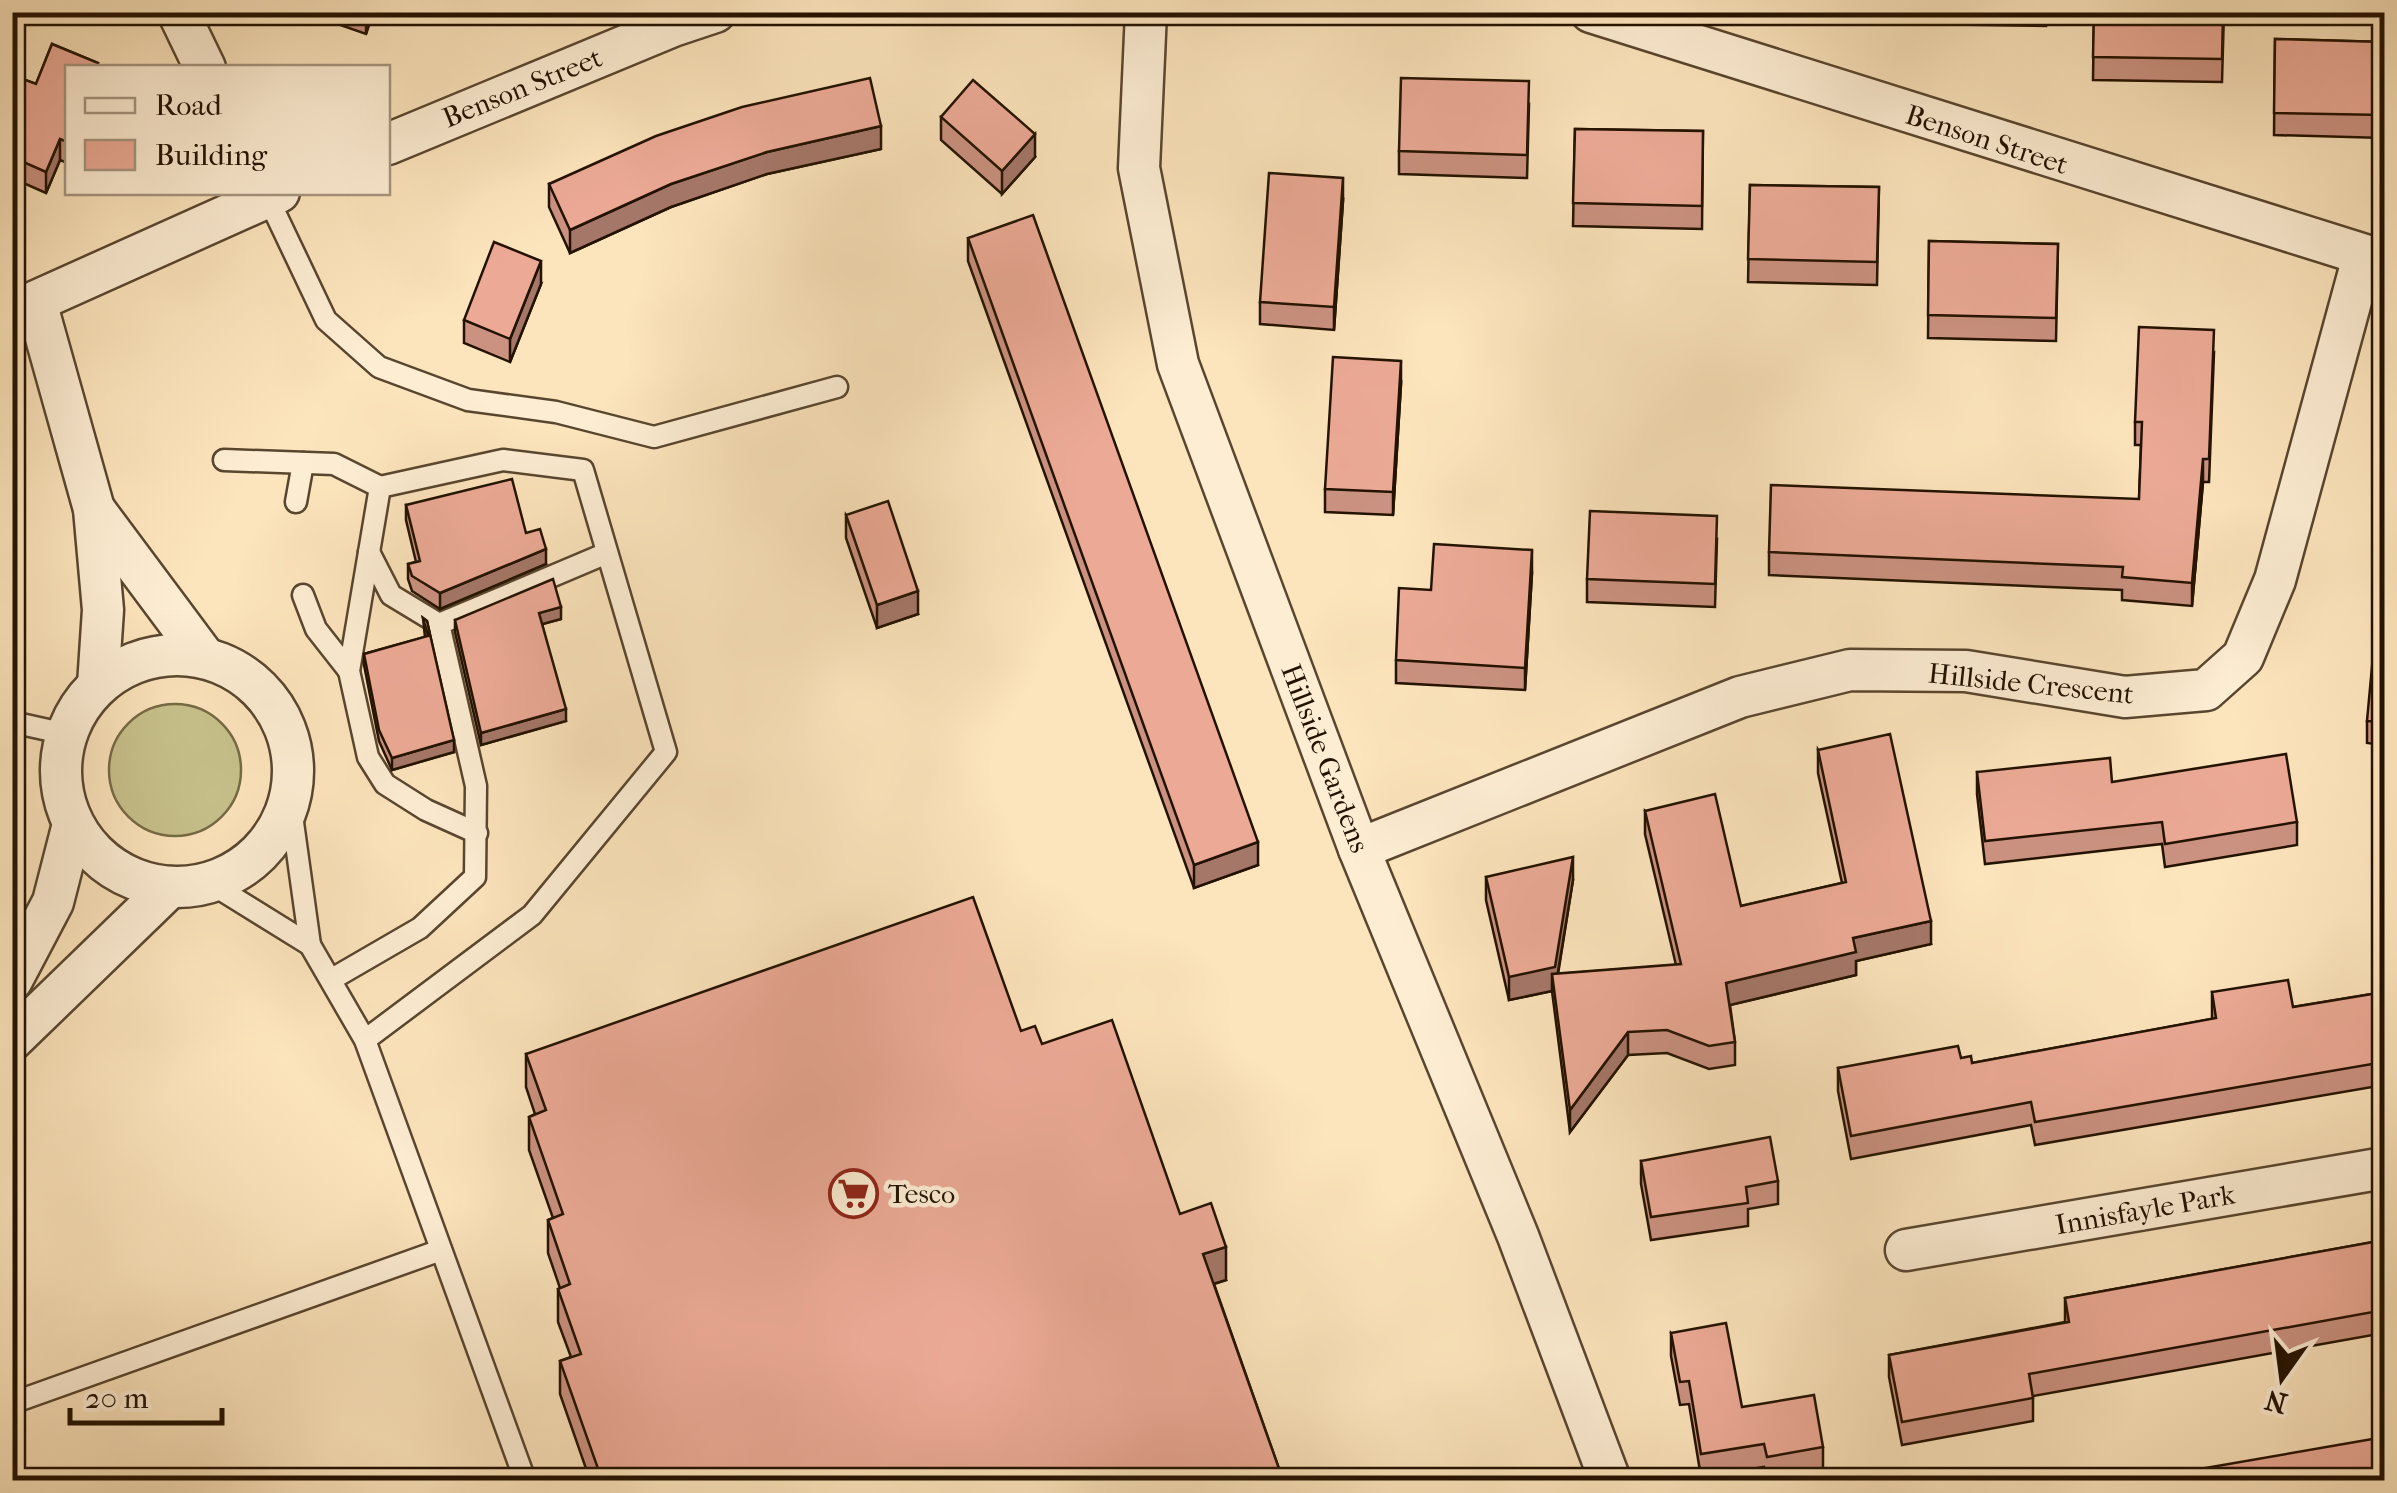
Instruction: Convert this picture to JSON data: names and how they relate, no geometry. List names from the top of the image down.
{
  "streets": {
    "street": [
      "Benson Street",
      "Hillside Crescent",
      "Hillside Gardens",
      "Innisfayle Park"
    ]
  },
  "crossings": [
    ["Benson Street", "Hillside Crescent"],
    ["Hillside Crescent", "Hillside Gardens"]
  ],
  "places": {
    "supermarket": ["Tesco"]
  },
  "legend": ["Road", "Building"],
  "scale_bar": "20 m",
  "north": "bottom"
}
